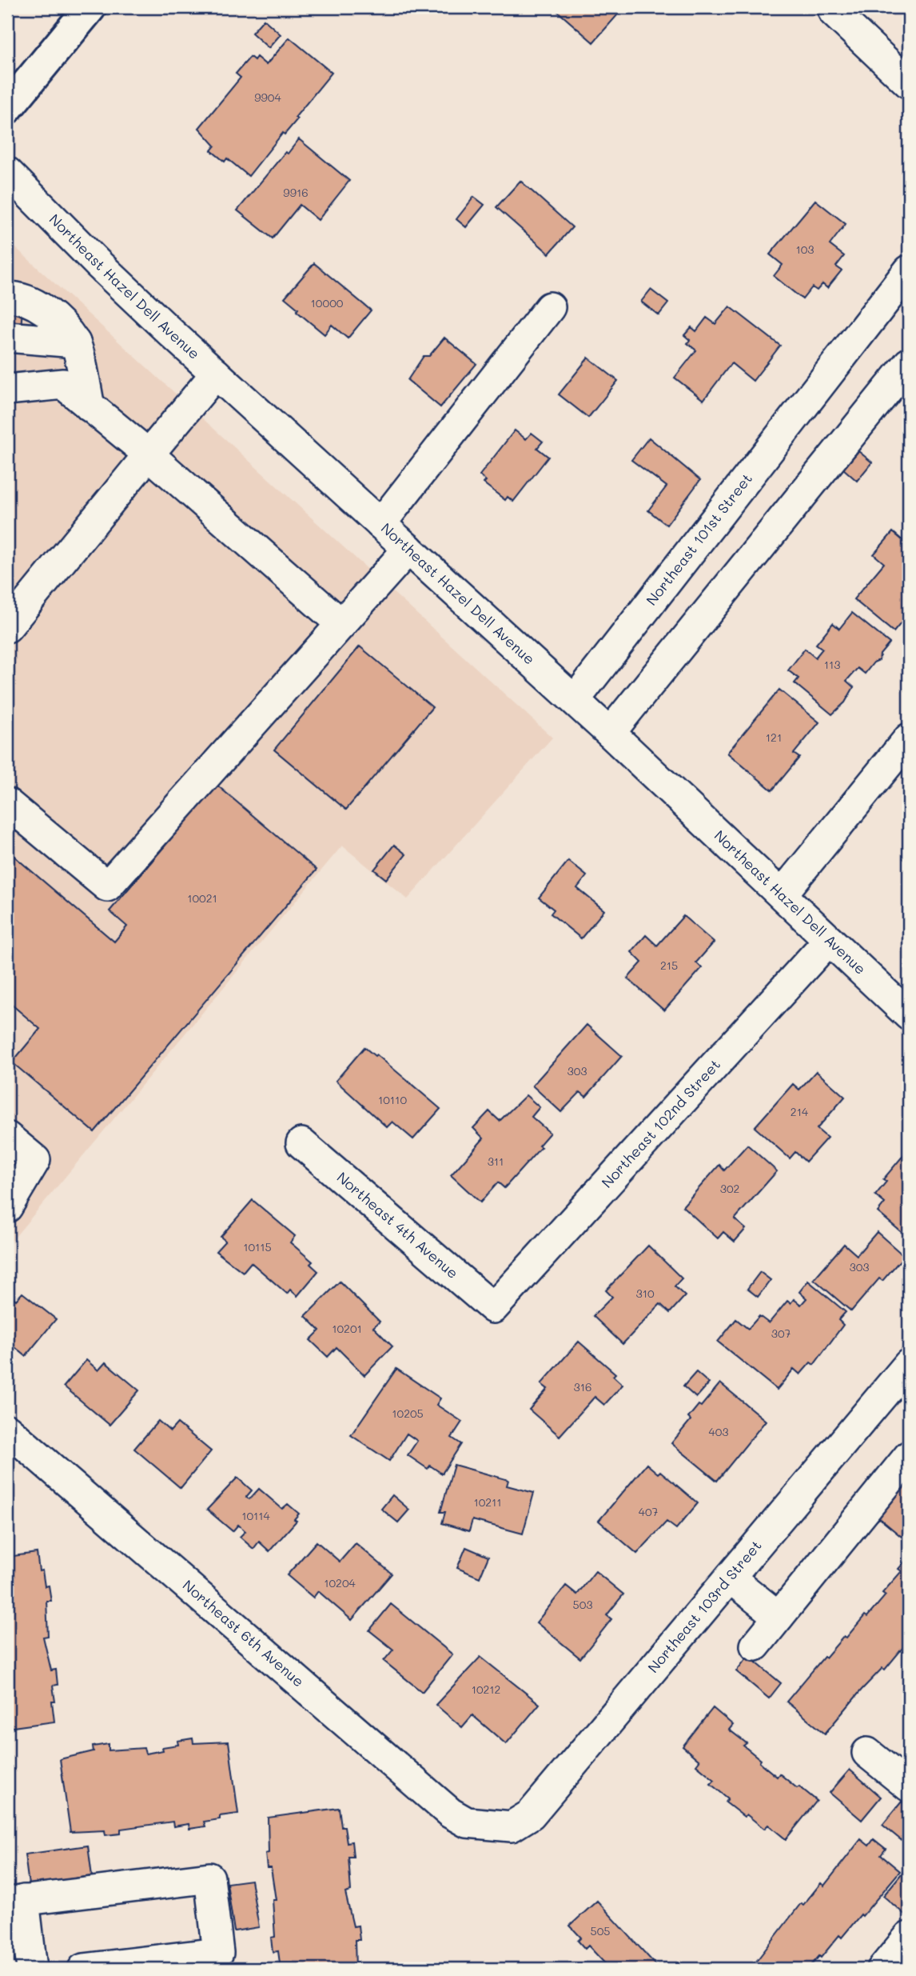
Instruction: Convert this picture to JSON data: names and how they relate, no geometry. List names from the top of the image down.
{
  "streets": {
    "street": [
      "Northeast Hazel Dell Avenue",
      "Northeast 101st Street",
      "Northeast 102nd Street",
      "Northeast 4th Avenue",
      "Northeast 103rd Street",
      "Northeast 6th Avenue"
    ]
  },
  "crossings": [
    ["Northeast Hazel Dell Avenue", "Northeast 101st Street"],
    ["Northeast Hazel Dell Avenue", "Northeast 102nd Street"],
    ["Northeast 102nd Street", "Northeast 4th Avenue"],
    ["Northeast 103rd Street", "Northeast 6th Avenue"]
  ],
  "house_numbers": [
    "9904",
    "9916",
    "103",
    "10000",
    "113",
    "121",
    "10021",
    "215",
    "303",
    "10110",
    "214",
    "311",
    "302",
    "10115",
    "303",
    "310",
    "10201",
    "307",
    "316",
    "10205",
    "403",
    "10211",
    "407",
    "10114",
    "10204",
    "503",
    "10212",
    "505"
  ]
}
